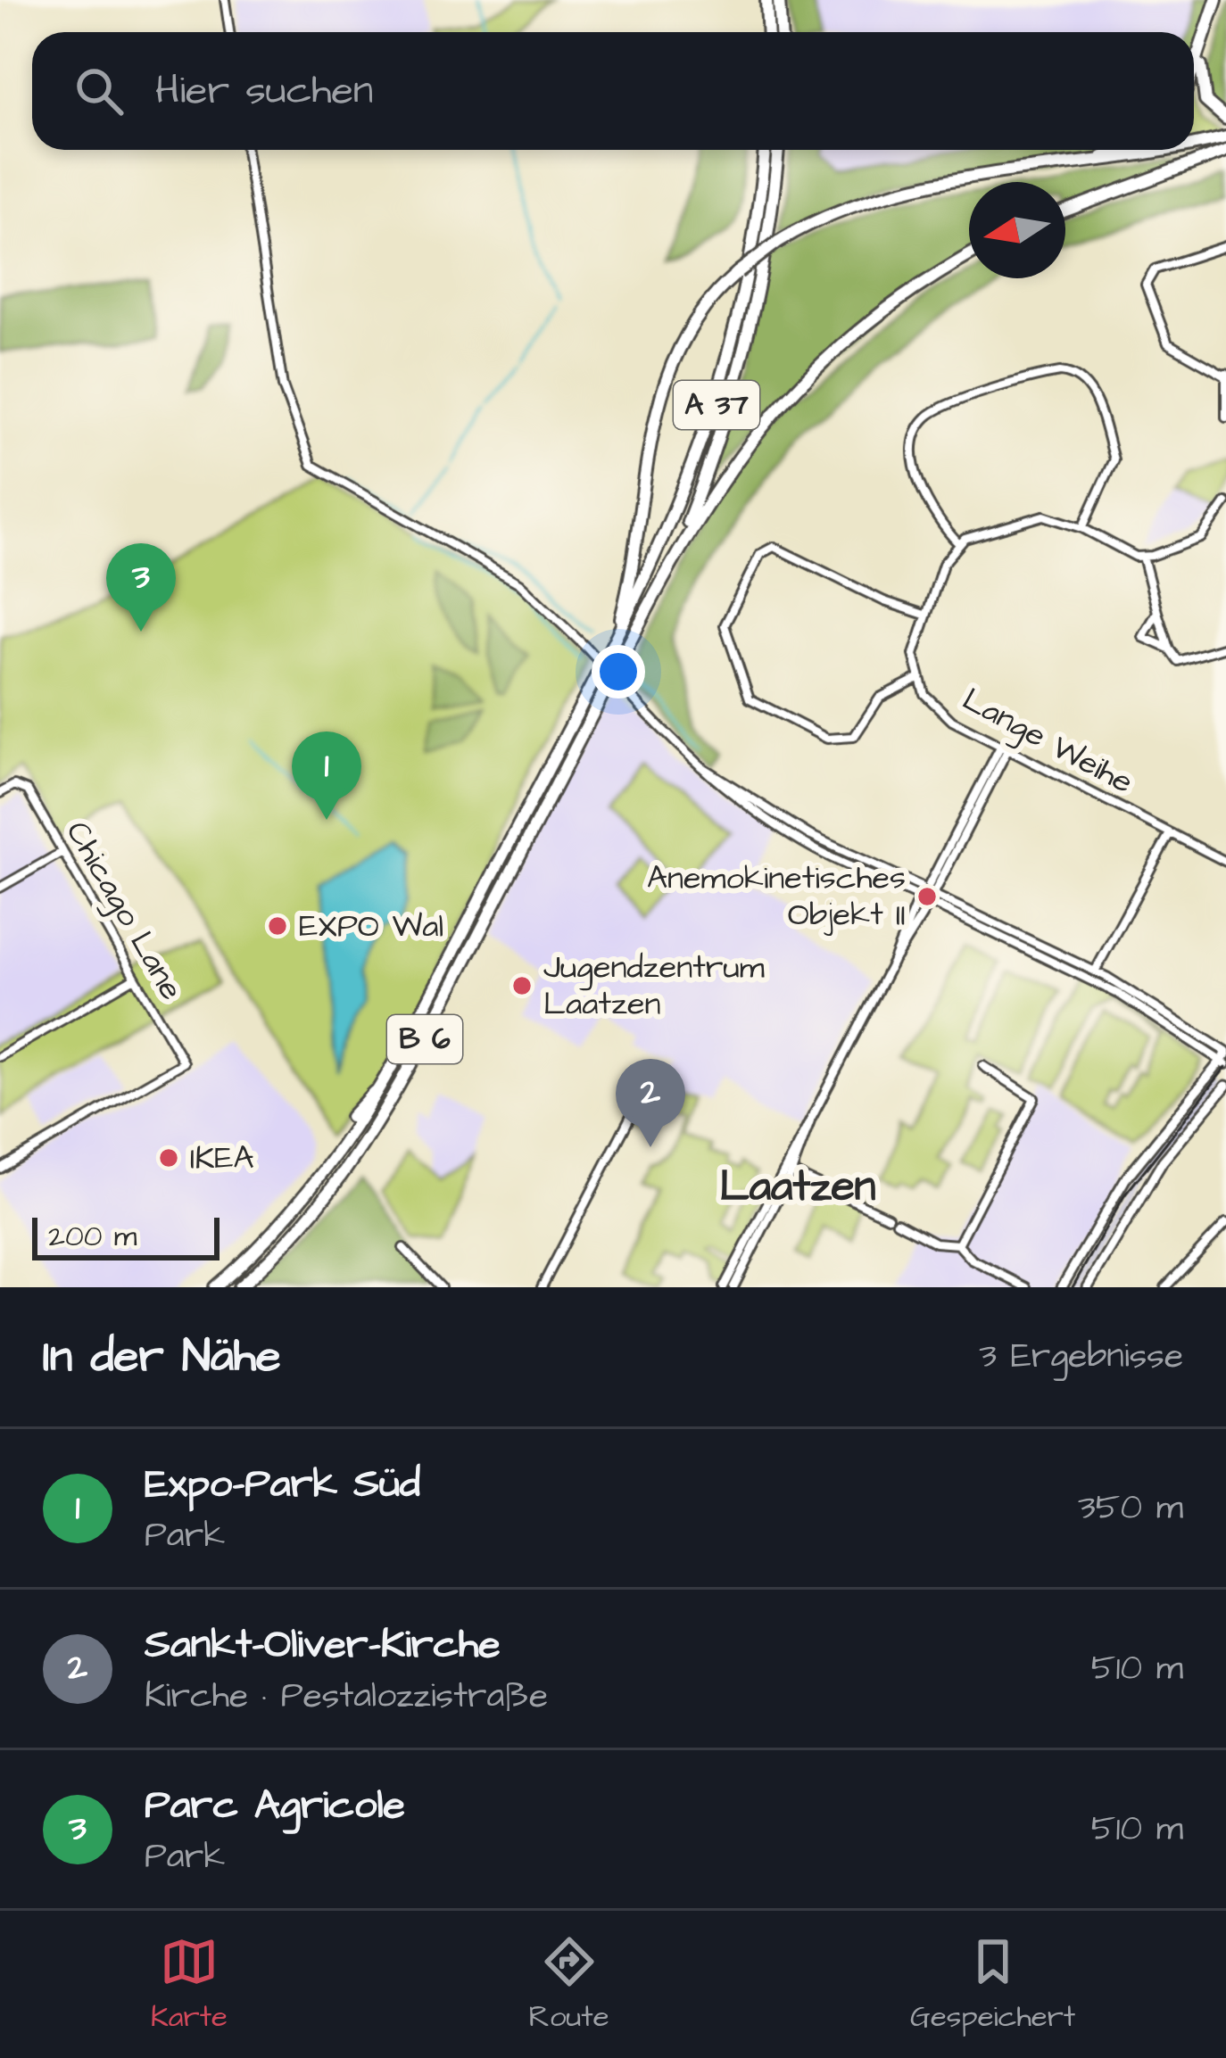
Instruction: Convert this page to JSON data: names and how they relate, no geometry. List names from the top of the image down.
{
  "streets": {
    "highway": ["A 37", "B 6"],
    "street": ["Lange Weihe", "Chicago Lane"]
  },
  "crossings": [
    ["A 37", "B 6"]
  ],
  "districts": ["Laatzen"],
  "places": [
    "Anemokinetisches Objekt II",
    "EXPO Wal",
    "Jugendzentrum Laatzen",
    "IKEA"
  ],
  "scale_bar": "200 m",
  "north": "left",
  "page": {
    "search": "Hier suchen",
    "pins": ["3", "1", "2"],
    "scale": "200 m",
    "heading": ["In der Nähe", "3 Ergebnisse"],
    "list": [
      {
        "mark": "1",
        "name": "Expo-Park Süd",
        "note": "Park",
        "value": "350 m"
      },
      {
        "mark": "2",
        "name": "Sankt-Oliver-Kirche",
        "note": "Kirche · Pestalozzistraße",
        "value": "510 m"
      },
      {
        "mark": "3",
        "name": "Parc Agricole",
        "note": "Park",
        "value": "510 m"
      }
    ],
    "nav": ["Karte", "Route", "Gespeichert"]
  }
}
